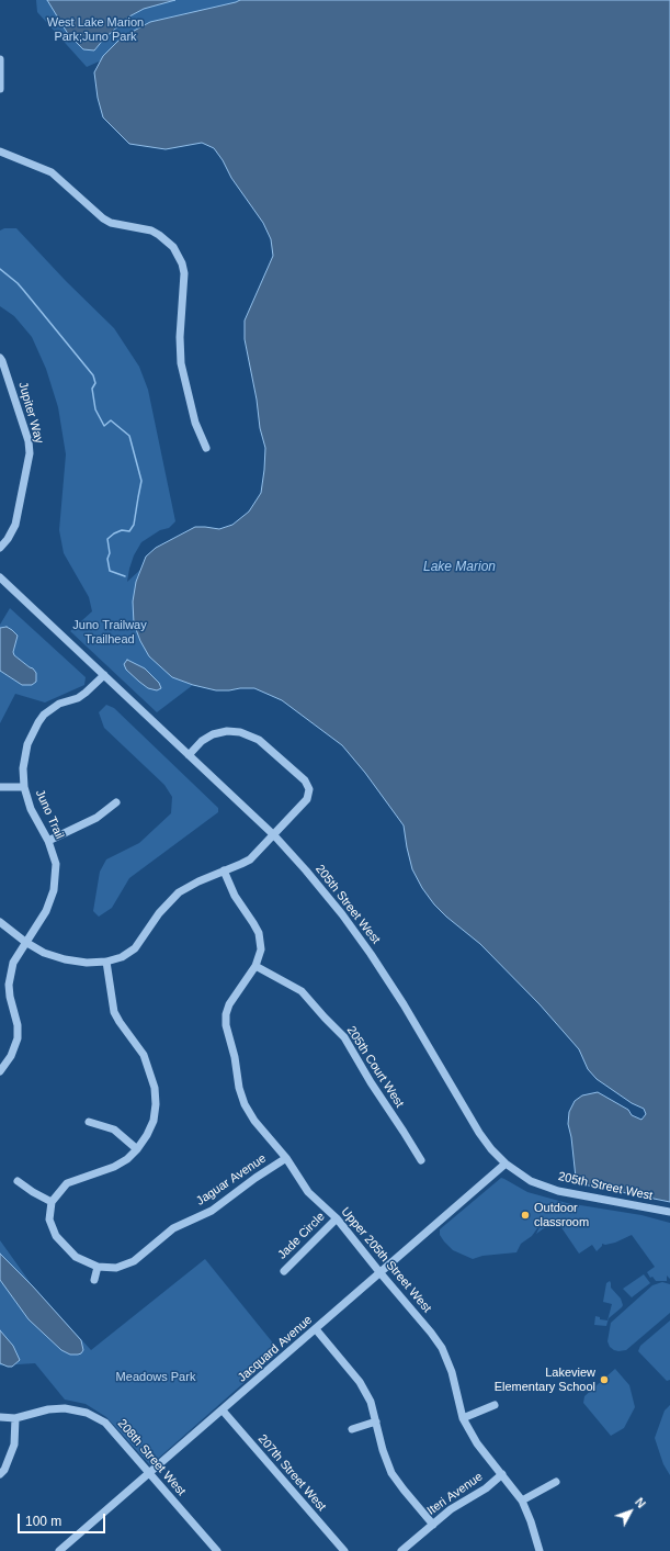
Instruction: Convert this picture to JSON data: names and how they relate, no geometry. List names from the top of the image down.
{
  "streets": {
    "street": [
      "Jupiter Way",
      "Juno Trail",
      "205th Street West",
      "205th Court West",
      "Jaguar Avenue",
      "Jade Circle",
      "Upper 205th Street West",
      "Jacquard Avenue",
      "208th Street West",
      "207th Street West",
      "Iteri Avenue"
    ]
  },
  "crossings": [
    ["Juno Trail", "205th Street West"],
    ["205th Street West", "Jacquard Avenue"],
    ["205th Court West", "Upper 205th Street West"],
    ["Jaguar Avenue", "Upper 205th Street West"],
    ["Jade Circle", "Upper 205th Street West"],
    ["Upper 205th Street West", "Jacquard Avenue"],
    ["Upper 205th Street West", "Iteri Avenue"],
    ["Jacquard Avenue", "208th Street West"],
    ["Jacquard Avenue", "207th Street West"]
  ],
  "water": ["Lake Marion"],
  "parks": ["West Lake Marion Park;Juno Park", "Juno Trailway Trailhead", "Meadows Park"],
  "places": ["Outdoor classroom", "Lakeview Elementary School"],
  "scale_bar": "100 m",
  "north": "top right"
}
